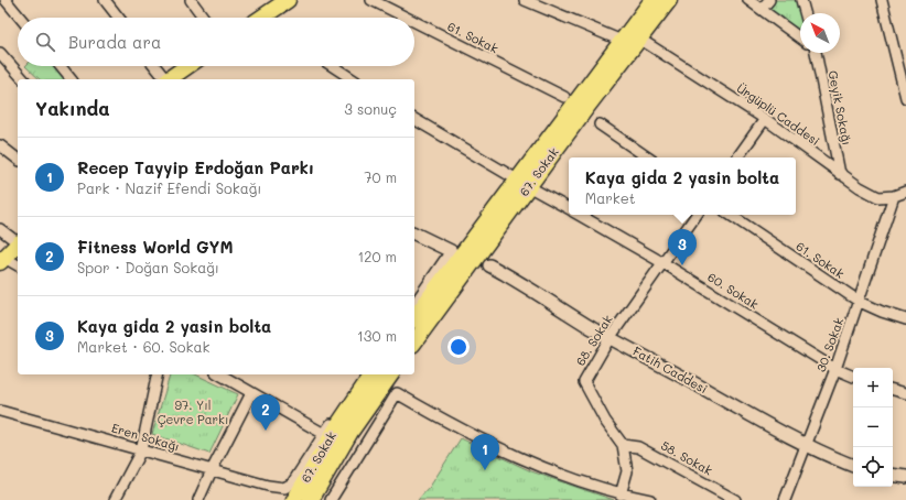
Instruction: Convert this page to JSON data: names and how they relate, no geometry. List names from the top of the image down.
{
  "streets": {
    "main road": ["67. Sokak"],
    "street": [
      "61. Sokak",
      "Geyik Sokağı",
      "Ürgüplü Caddesi",
      "60. Sokak",
      "68. Sokak",
      "30. Sokak",
      "Fatih Caddesi",
      "Eren Sokağı",
      "58. Sokak"
    ]
  },
  "crossings": [
    ["61. Sokak", "30. Sokak"],
    ["Geyik Sokağı", "Ürgüplü Caddesi"],
    ["Ürgüplü Caddesi", "67. Sokak"],
    ["Ürgüplü Caddesi", "30. Sokak"],
    ["67. Sokak", "60. Sokak"],
    ["67. Sokak", "Eren Sokağı"],
    ["60. Sokak", "68. Sokak"],
    ["60. Sokak", "30. Sokak"],
    ["68. Sokak", "Fatih Caddesi"],
    ["68. Sokak", "58. Sokak"],
    ["30. Sokak", "Fatih Caddesi"]
  ],
  "parks": ["97. Yıl Çevre Parkı"],
  "north": "top left",
  "page": {
    "search": "Burada ara",
    "heading": ["Yakında", "3 sonuç"],
    "list": [
      {
        "mark": "1",
        "name": "Recep Tayyip Erdoğan Parkı",
        "note": "Park · Nazif Efendi Sokağı",
        "value": "70 m"
      },
      {
        "mark": "2",
        "name": "Fitness World GYM",
        "note": "Spor · Doğan Sokağı",
        "value": "120 m"
      },
      {
        "mark": "3",
        "name": "Kaya gida 2 yasin bolta",
        "note": "Market · 60. Sokak",
        "value": "130 m"
      }
    ],
    "popup": ["Kaya gida 2 yasin bolta", "Market"],
    "pins": ["3", "2", "1"],
    "map_buttons": ["+", "−"]
  }
}
